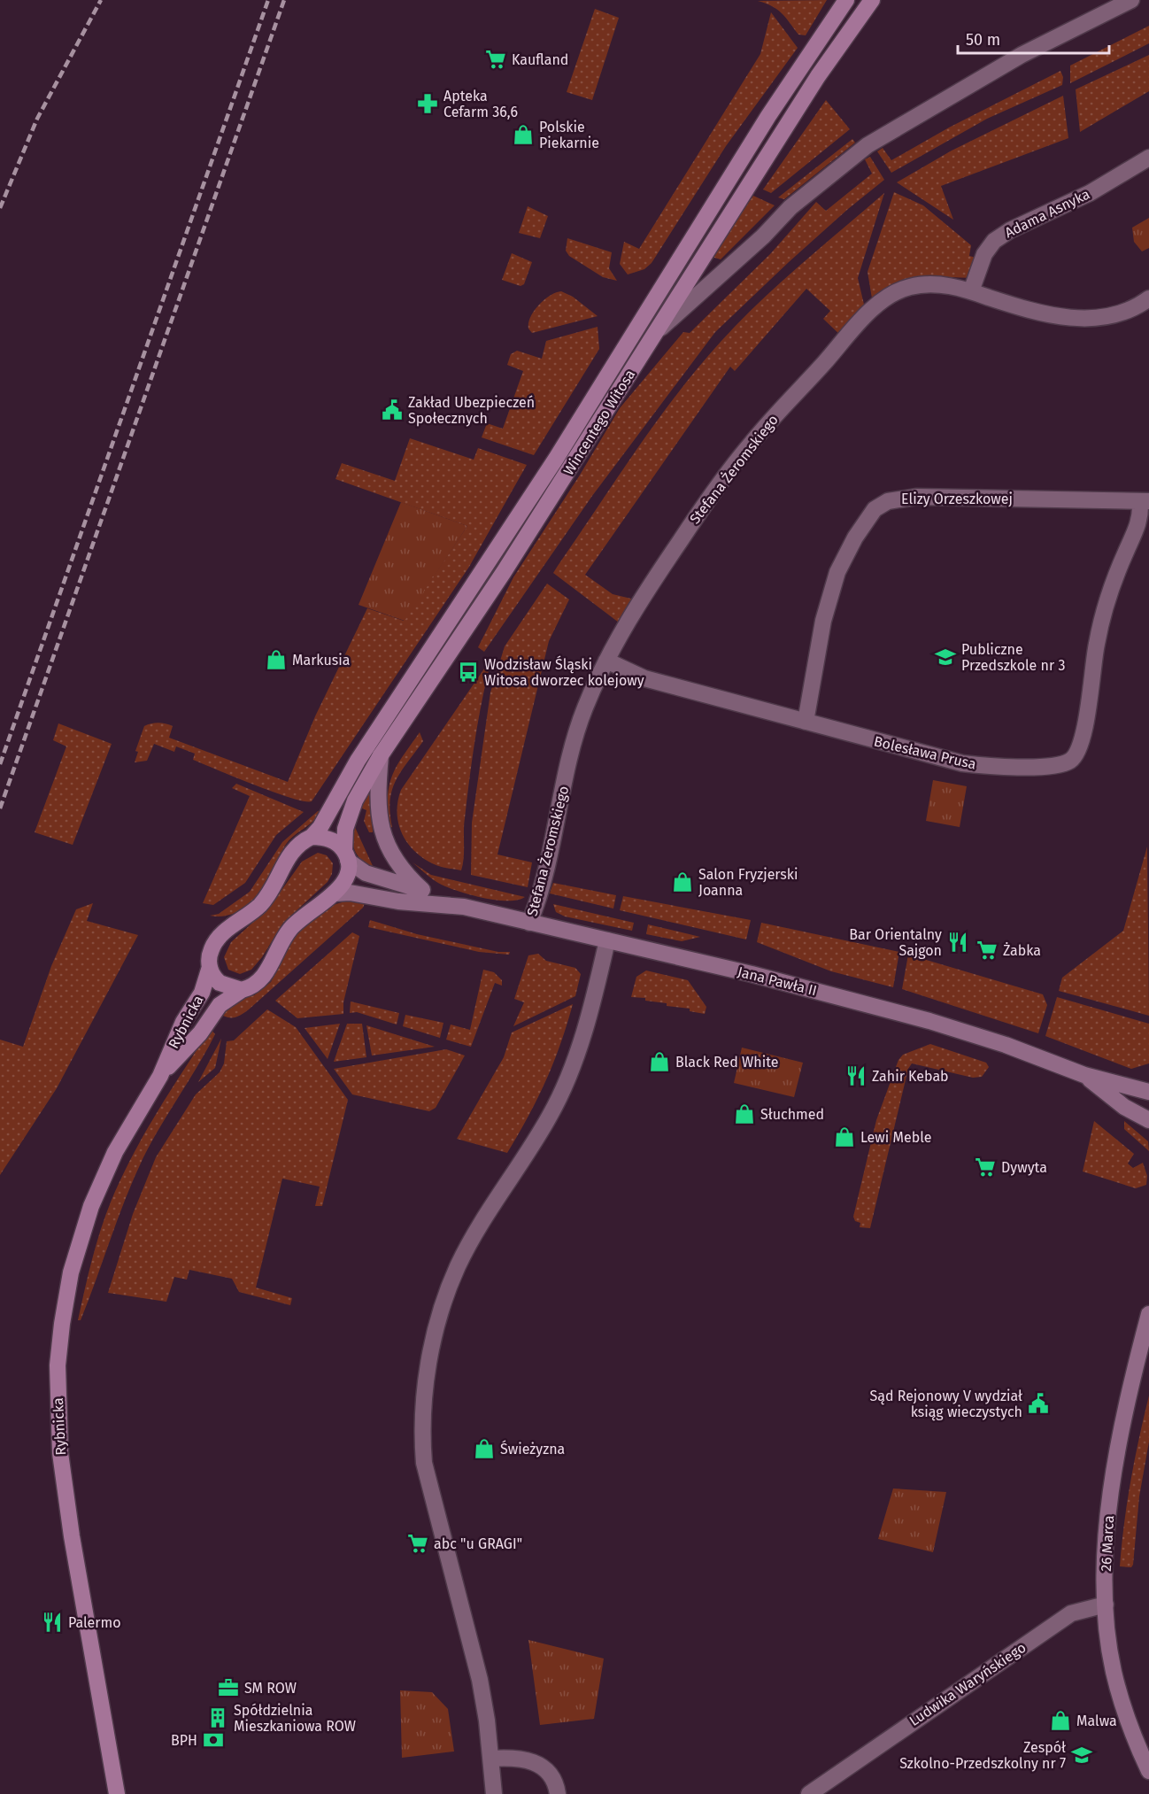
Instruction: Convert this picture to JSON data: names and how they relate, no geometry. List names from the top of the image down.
{
  "streets": {
    "main road": ["Wincentego Witosa", "Rybnicka"],
    "street": [
      "Adama Asnyka",
      "Stefana Żeromskiego",
      "Elizy Orzeszkowej",
      "Bolesława Prusa",
      "Jana Pawła II",
      "26 Marca",
      "Ludwika Waryńskiego"
    ]
  },
  "crossings": [
    ["Adama Asnyka", "Stefana Żeromskiego"],
    ["Wincentego Witosa", "Jana Pawła II"],
    ["Wincentego Witosa", "Rybnicka"],
    ["Stefana Żeromskiego", "Bolesława Prusa"],
    ["Stefana Żeromskiego", "Jana Pawła II"],
    ["Elizy Orzeszkowej", "Bolesława Prusa"],
    ["Jana Pawła II", "Rybnicka"],
    ["26 Marca", "Ludwika Waryńskiego"]
  ],
  "places": {
    "supermarket": [
      "Kaufland",
      "Żabka",
      "Dywyta",
      "abc \"u GRAGI\""
    ],
    "pharmacy": ["Apteka Cefarm 36,6"],
    "shop": [
      "Polskie Piekarnie",
      "Markusia",
      "Salon Fryzjerski Joanna",
      "Black Red White",
      "Słuchmed",
      "Lewi Meble",
      "Świeżyzna",
      "Malwa"
    ],
    "public building": ["Zakład Ubezpieczeń Społecznych", "Sąd Rejonowy V wydział ksiąg wieczystych"],
    "school or university": ["Publiczne Przedszkole nr 3", "Zespół Szkolno-Przedszkolny nr 7"],
    "bus stop": ["Wodzisław Śląski Witosa dworzec kolejowy"],
    "restaurant": ["Bar Orientalny Sajgon", "Zahir Kebab", "Palermo"],
    "office": ["SM ROW"],
    "building": ["Spółdzielnia Mieszkaniowa ROW"],
    "bank": ["BPH"]
  },
  "scale_bar": "50 m"
}
